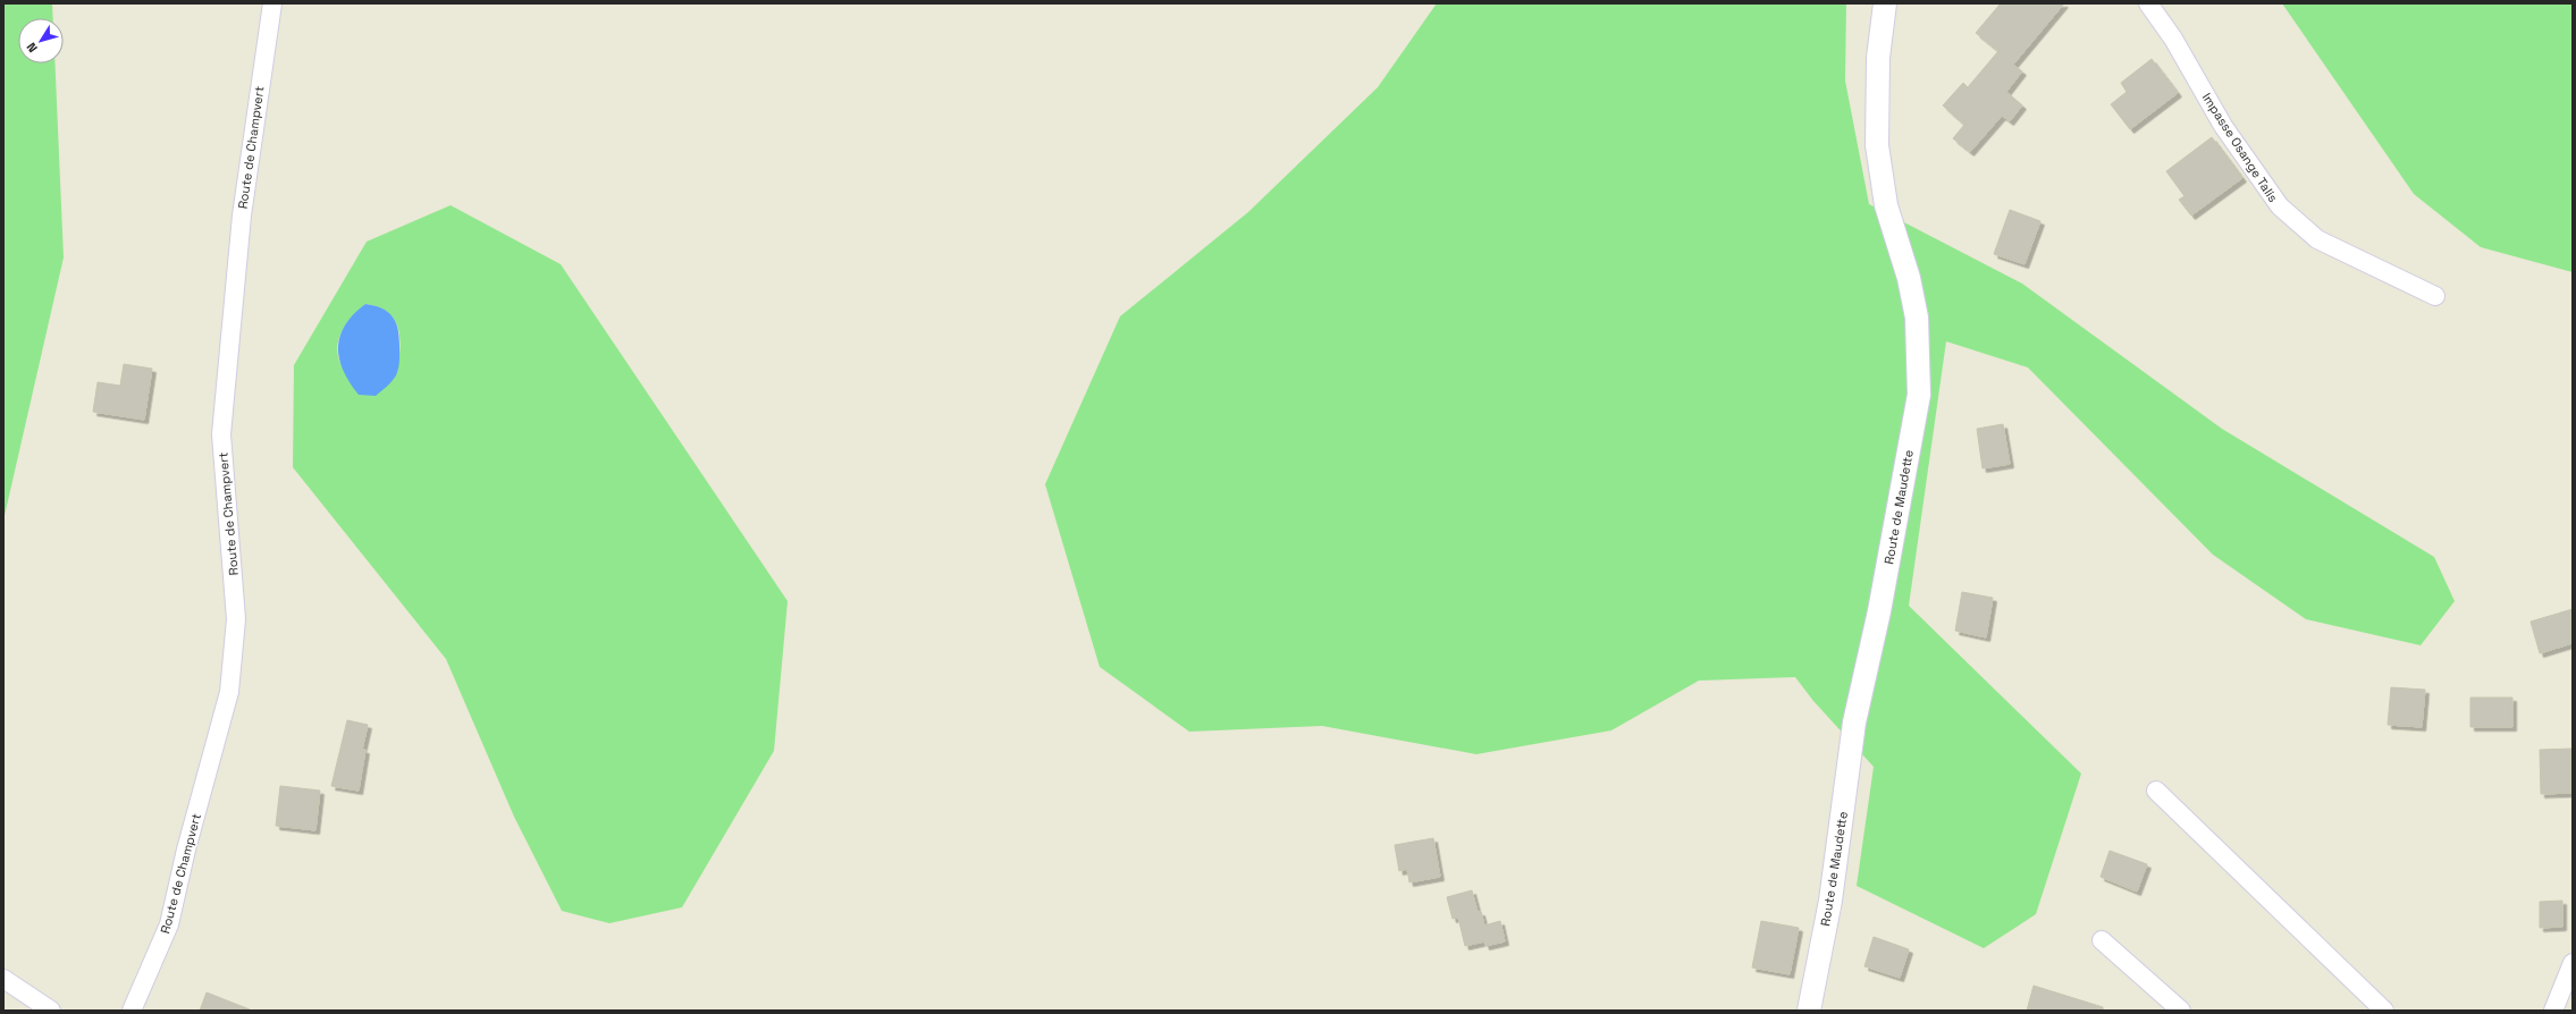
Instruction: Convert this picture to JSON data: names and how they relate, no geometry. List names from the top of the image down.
{
  "streets": {
    "street": ["Route de Champvert", "Impasse Osange Talis", "Route de Maudette"]
  },
  "north": "bottom left"
}
